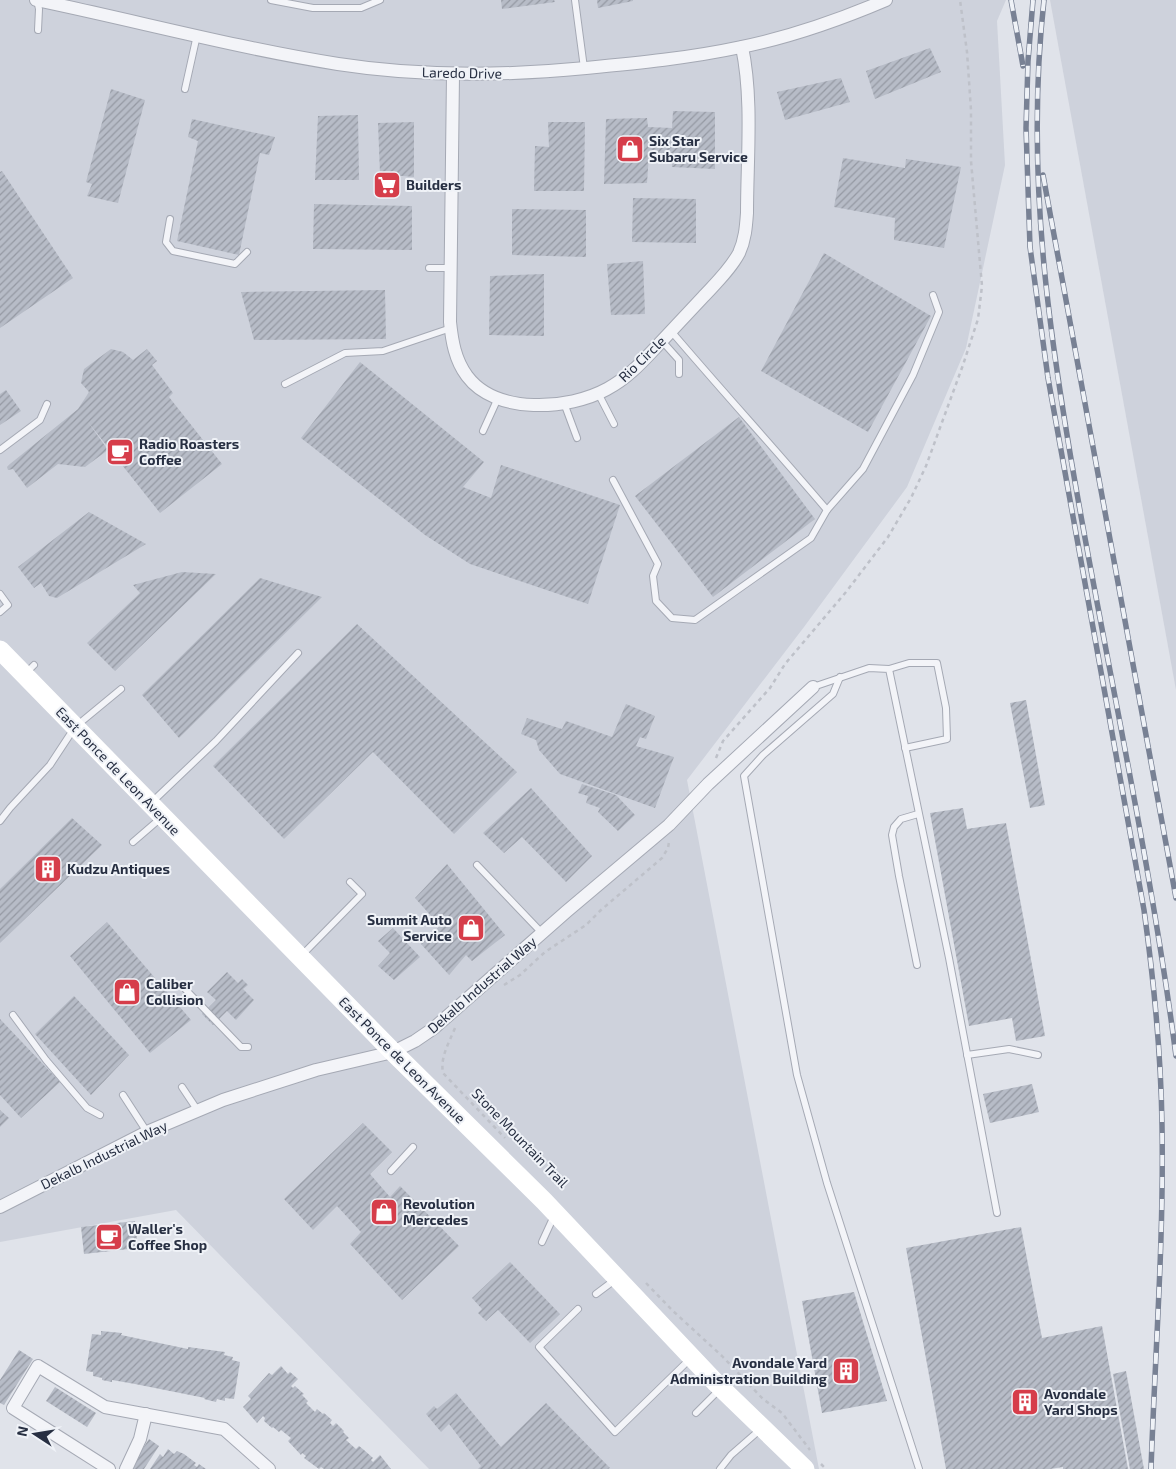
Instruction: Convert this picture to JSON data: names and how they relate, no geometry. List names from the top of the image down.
{
  "streets": {
    "main road": ["East Ponce de Leon Avenue"],
    "street": ["Laredo Drive", "Rio Circle", "Dekalb Industrial Way"],
    "path": ["Stone Mountain Trail"]
  },
  "crossings": [
    ["Laredo Drive", "Rio Circle"],
    ["East Ponce de Leon Avenue", "Dekalb Industrial Way"]
  ],
  "places": {
    "shop": [
      "Six Star Subaru Service",
      "Summit Auto Service",
      "Caliber Collision",
      "Revolution Mercedes"
    ],
    "supermarket": ["Builders"],
    "cafe": ["Radio Roasters Coffee", "Waller's Coffee Shop"],
    "building": ["Kudzu Antiques", "Avondale Yard Administration Building", "Avondale Yard Shops"]
  },
  "north": "left"
}
